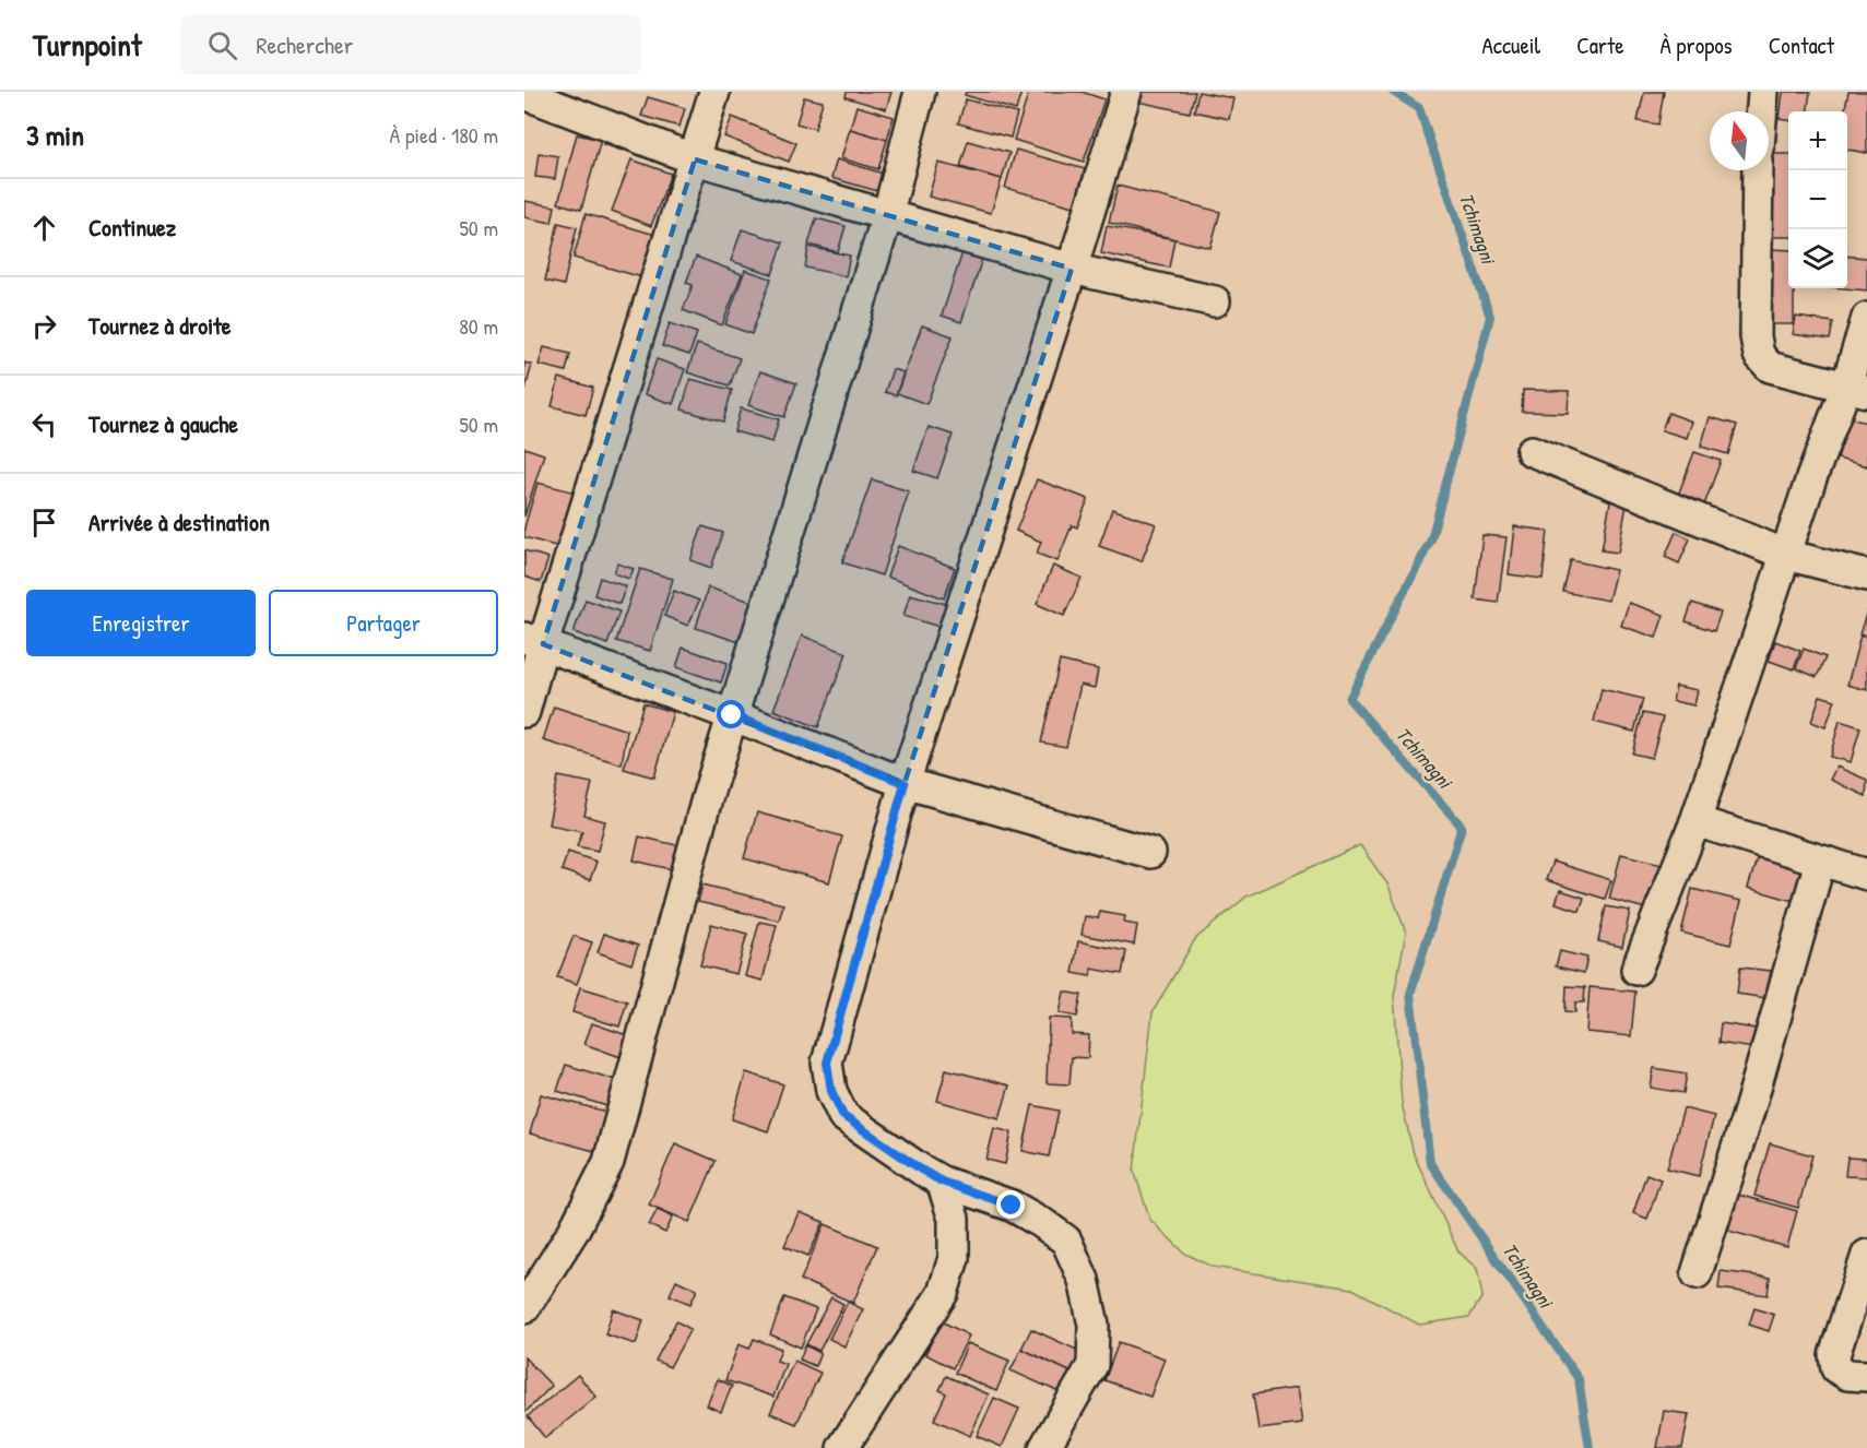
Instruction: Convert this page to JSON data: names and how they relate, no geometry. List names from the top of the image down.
{
  "water": ["Tchimagni"],
  "north": "top",
  "page": {
    "header": "Turnpoint",
    "search": "Rechercher",
    "nav": [
      "Accueil",
      "Carte",
      "À propos",
      "Contact"
    ],
    "heading": ["3 min", "À pied · 180 m"],
    "map_buttons": ["+", "−"],
    "list": [
      ["Continuez", "50 m"],
      ["Tournez à droite", "80 m"],
      ["Tournez à gauche", "50 m"],
      "Arrivée à destination"
    ],
    "buttons": ["Enregistrer", "Partager"]
  }
}
